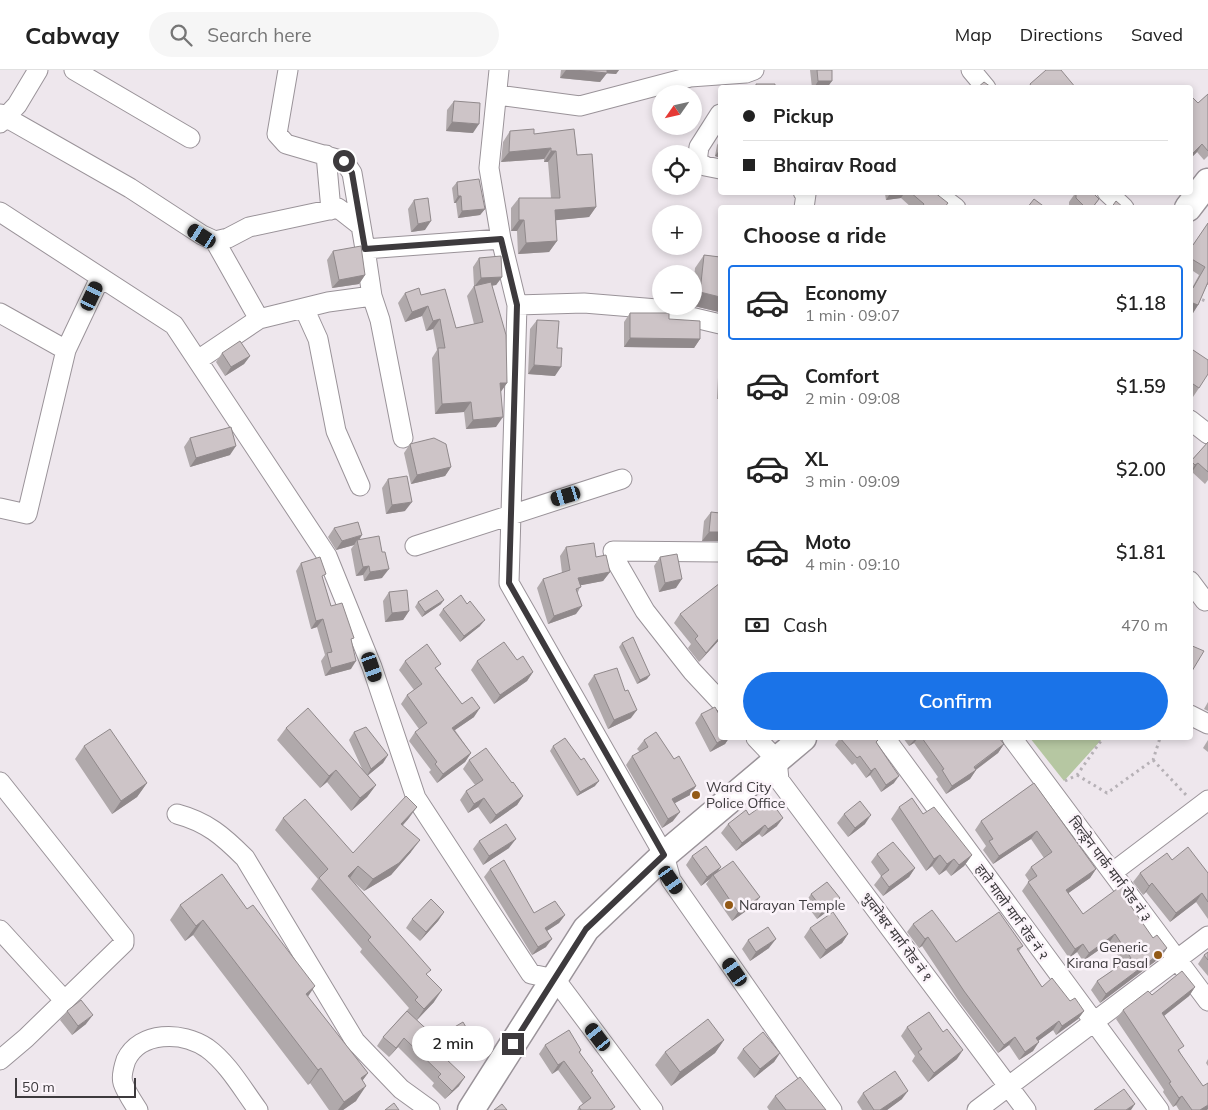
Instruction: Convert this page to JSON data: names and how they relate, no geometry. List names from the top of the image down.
{
  "streets": {
    "street": ["चिल्ड्रेन पार्क मार्ग रोड नं ३", "हाते मालो मार्ग रोड नं २", "भुवनेश्वर मार्ग रोड नं १"]
  },
  "places": ["Ward City Police Office", "Narayan Temple", "Generic Kirana Pasal"],
  "scale_bar": "50 m",
  "north": "bottom left",
  "page": {
    "header": "Cabway",
    "search": "Search here",
    "nav": ["Map", "Directions", "Saved"],
    "map_buttons": ["+", "−"],
    "banner": ["Pickup", "Bhairav Road"],
    "heading": "Choose a ride",
    "list": [
      {
        "name": "Economy",
        "note": "1 min · 09:07",
        "value": "$1.18"
      },
      {
        "name": "Comfort",
        "note": "2 min · 09:08",
        "value": "$1.59"
      },
      {
        "name": "XL",
        "note": "3 min · 09:09",
        "value": "$2.00"
      },
      {
        "name": "Moto",
        "note": "4 min · 09:10",
        "value": "$1.81"
      }
    ],
    "pay": ["Cash", "470 m"],
    "buttons": "Confirm",
    "bubble": "2 min",
    "scale": "50 m"
  }
}
